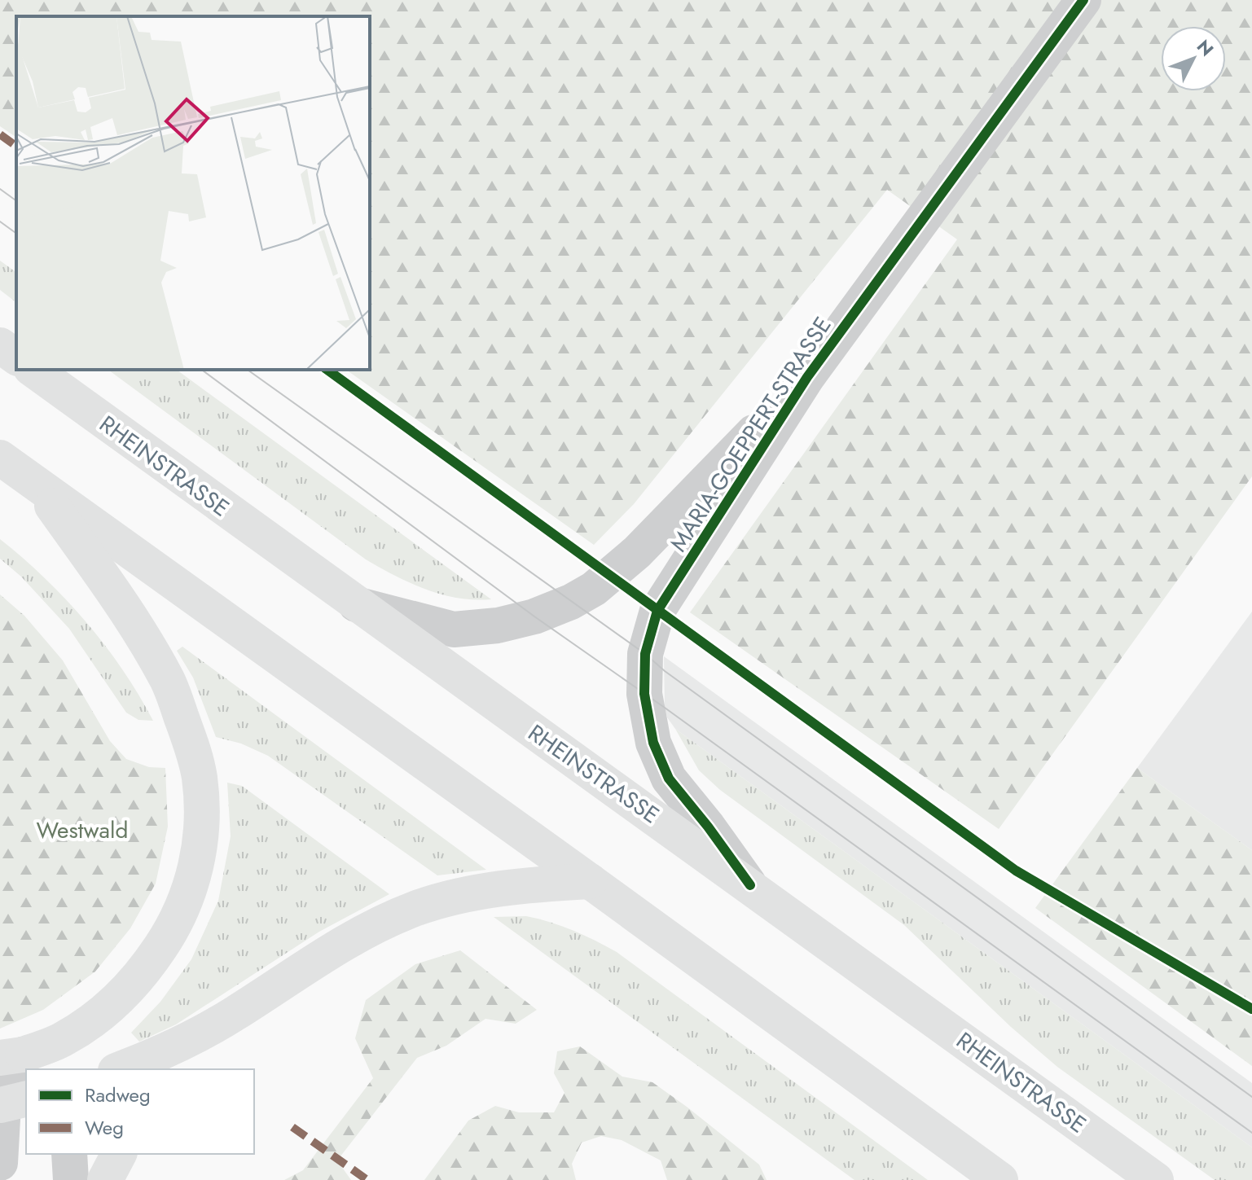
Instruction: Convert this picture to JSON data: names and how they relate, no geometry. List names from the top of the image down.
{
  "streets": {
    "main road": ["RHEINSTRASSE"],
    "street": ["MARIA-GOEPPERT-STRASSE"]
  },
  "crossings": [
    ["MARIA-GOEPPERT-STRASSE", "RHEINSTRASSE"]
  ],
  "parks": ["Westwald"],
  "legend": ["Radweg", "Weg"],
  "north": "top right"
}
